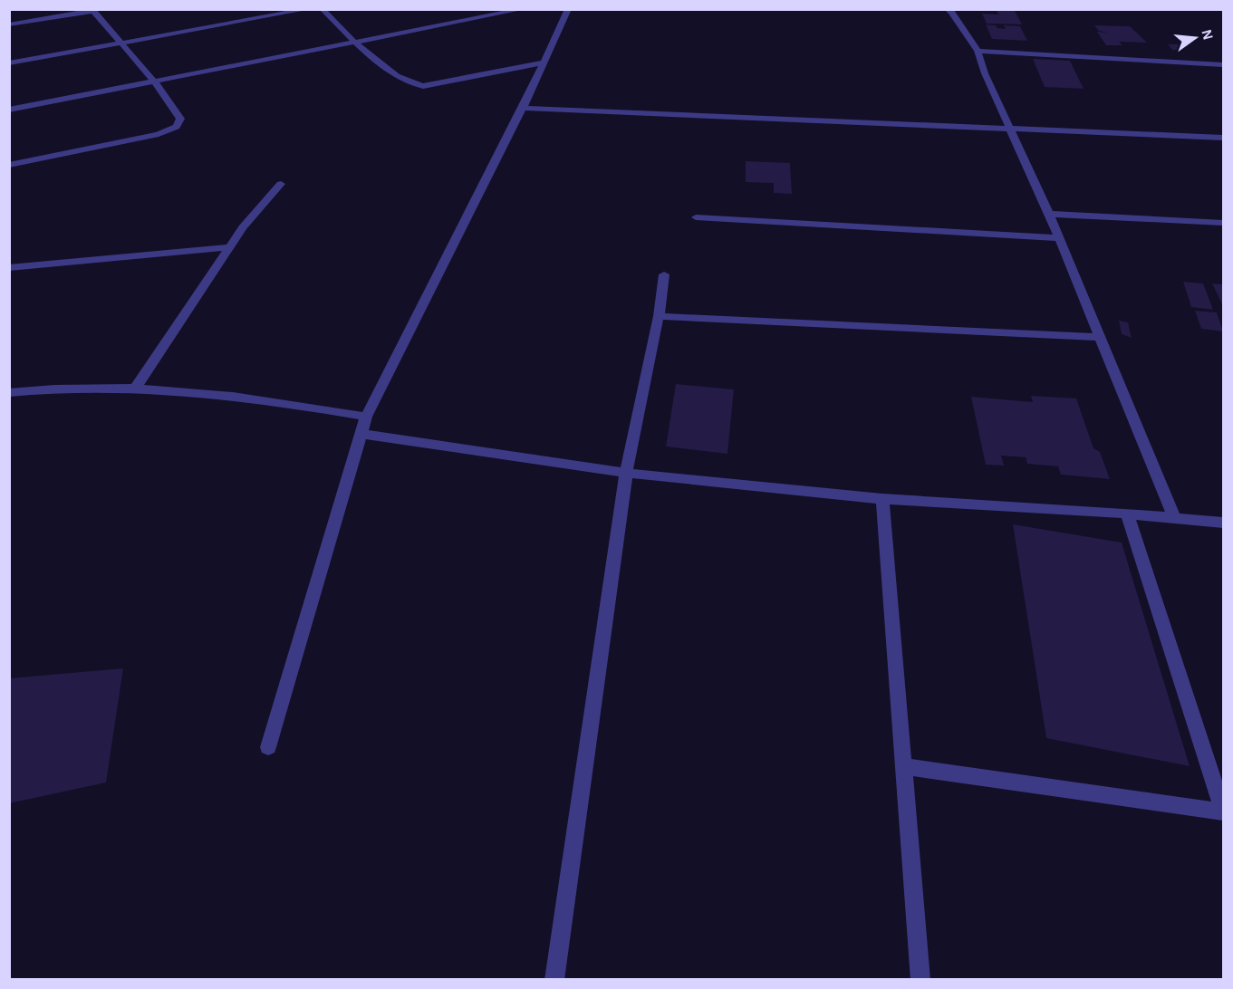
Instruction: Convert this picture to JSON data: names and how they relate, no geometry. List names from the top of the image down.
{
  "north": "right"
}
